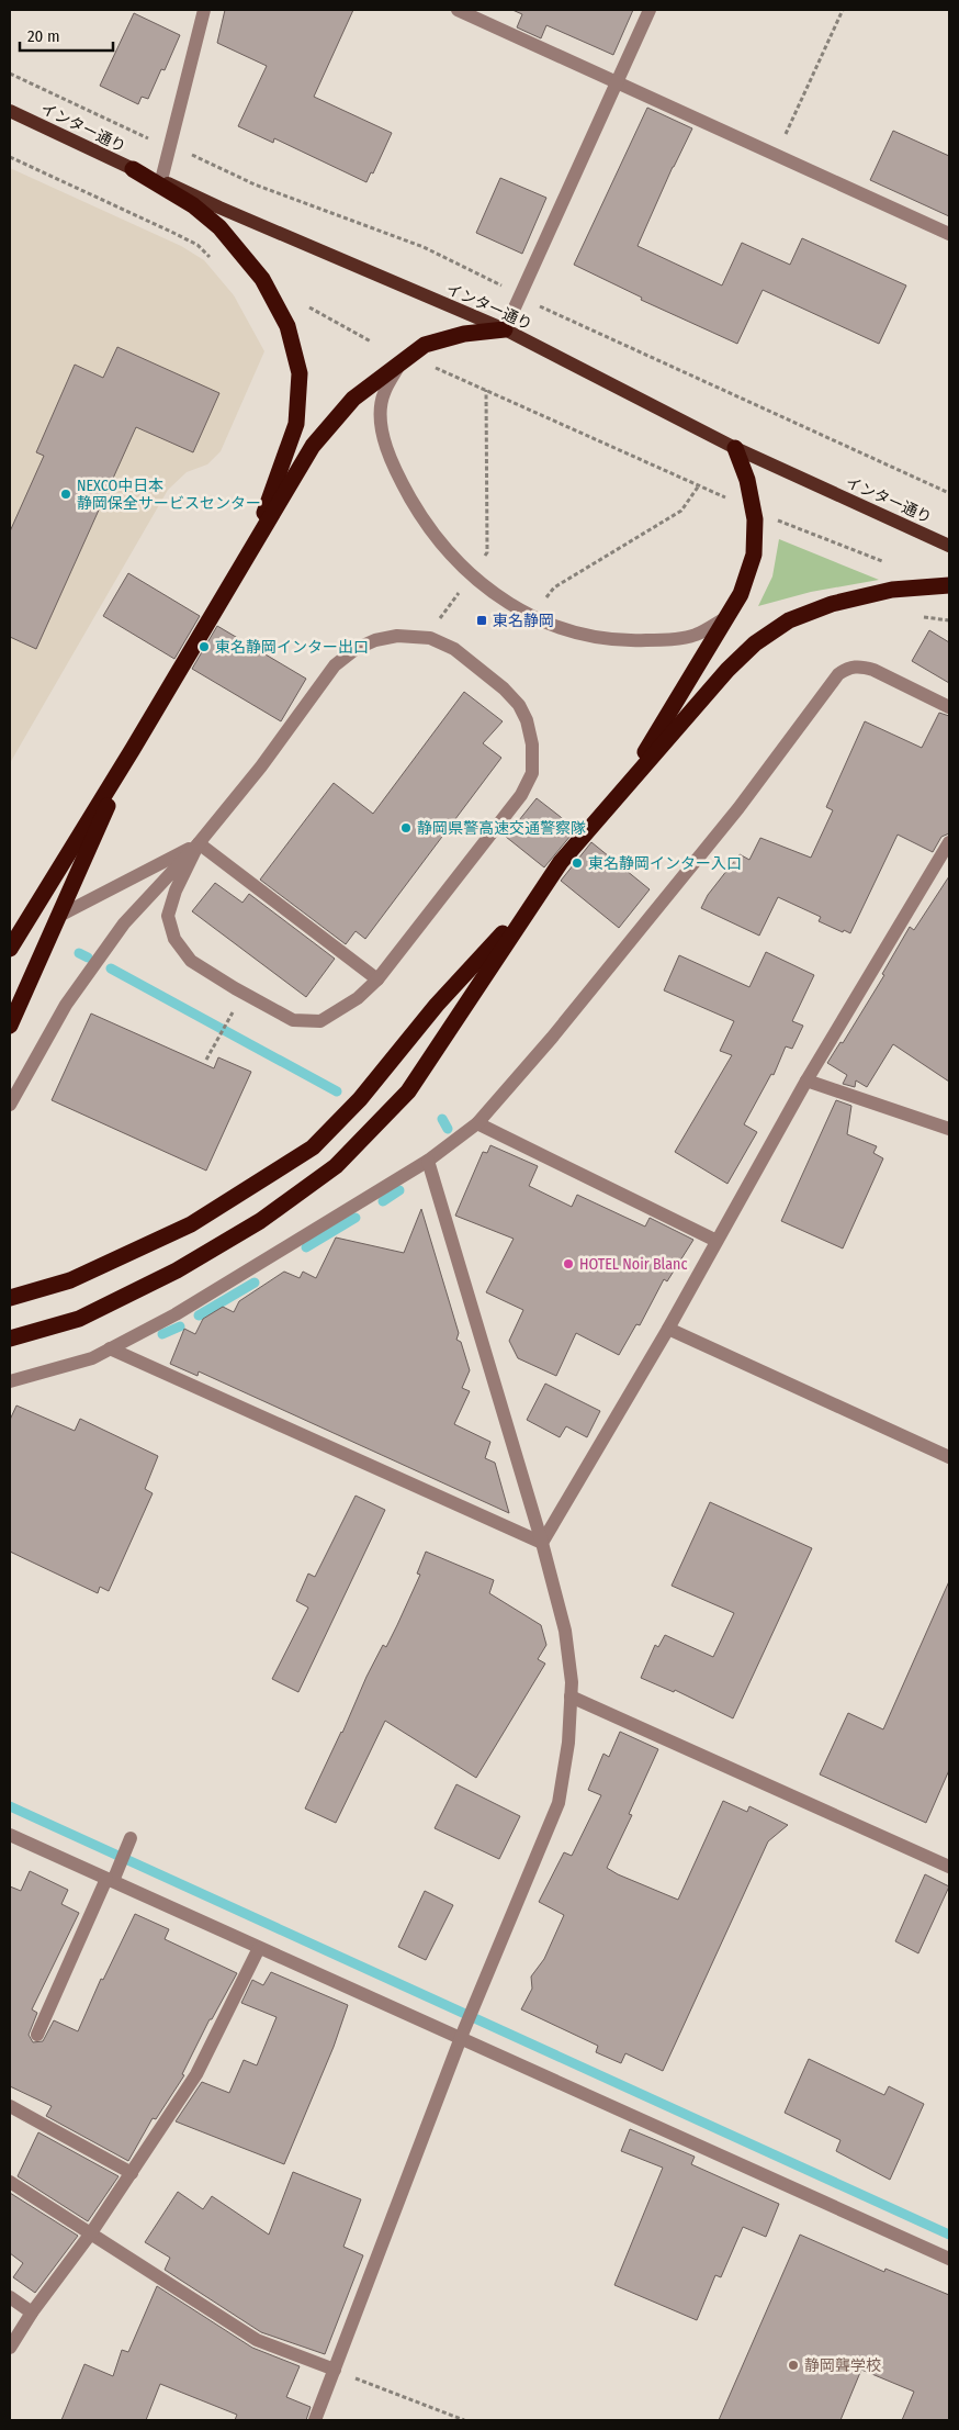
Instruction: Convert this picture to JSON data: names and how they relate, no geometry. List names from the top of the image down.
{
  "streets": {
    "main road": ["インター通り"]
  },
  "places": {
    "other": [
      "NEXCO中日本 静岡保全サービスセンター",
      "東名静岡インター出口",
      "静岡県警高速交通警察隊",
      "東名静岡インター入口",
      "HOTEL Noir Blanc",
      "静岡聾学校"
    ],
    "transit": ["東名静岡"]
  },
  "scale_bar": "20 m"
}
